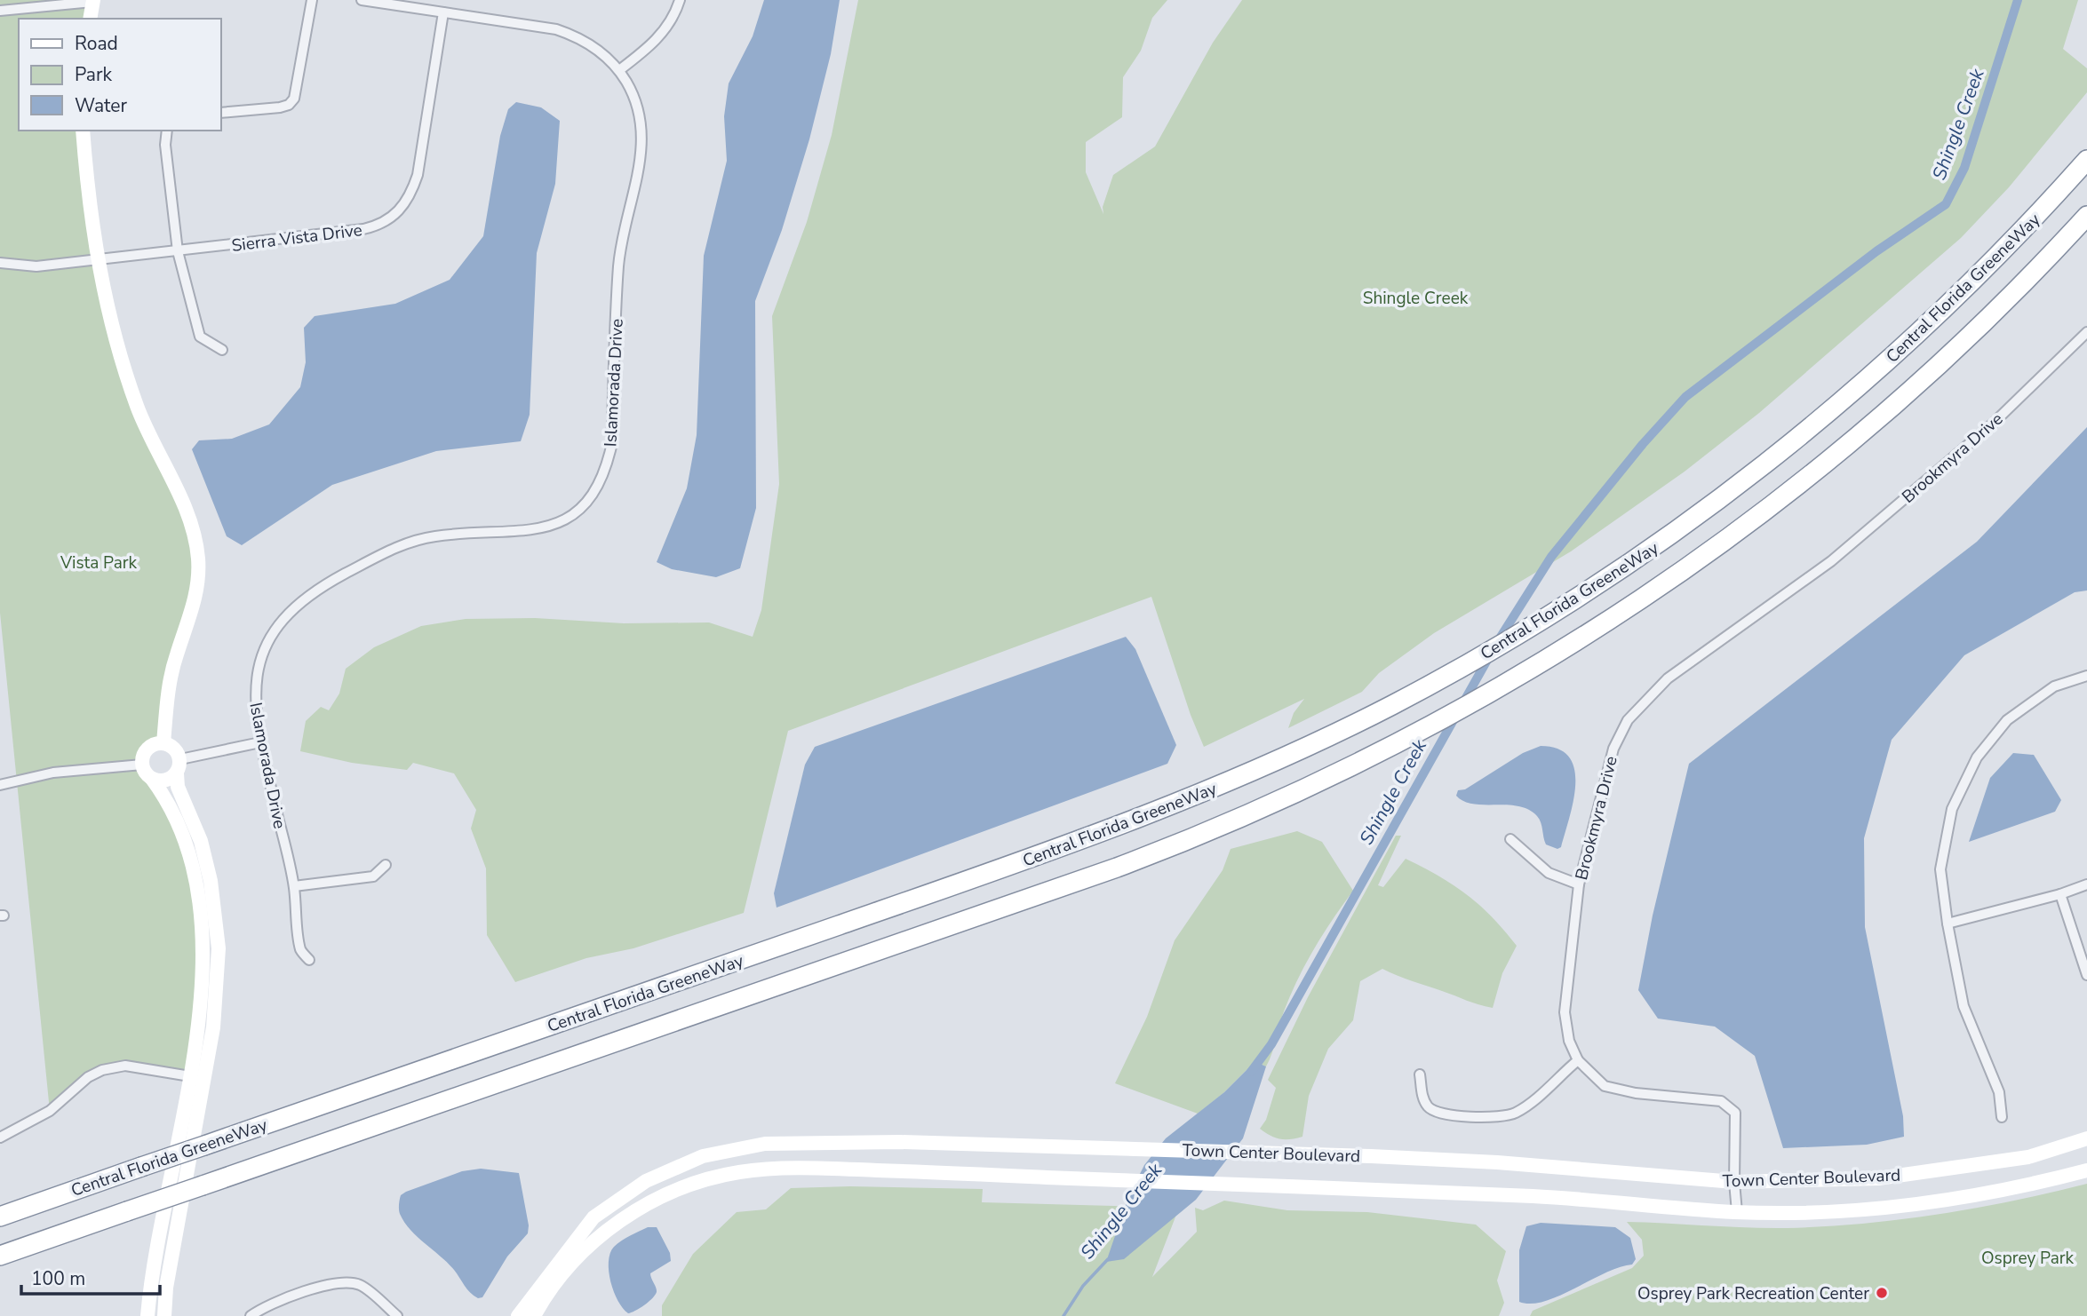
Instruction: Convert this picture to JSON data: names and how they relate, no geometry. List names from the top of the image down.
{
  "streets": {
    "highway": ["Central Florida GreeneWay"],
    "street": [
      "Sierra Vista Drive",
      "Islamorada Drive",
      "Brookmyra Drive",
      "Town Center Boulevard"
    ]
  },
  "crossings": [
    ["Sierra Vista Drive", "Islamorada Drive"],
    ["Brookmyra Drive", "Town Center Boulevard"]
  ],
  "water": ["Shingle Creek"],
  "parks": ["Shingle Creek", "Vista Park", "Osprey Park"],
  "places": ["Osprey Park Recreation Center"],
  "legend": ["Road", "Park", "Water"],
  "scale_bar": "100 m"
}
